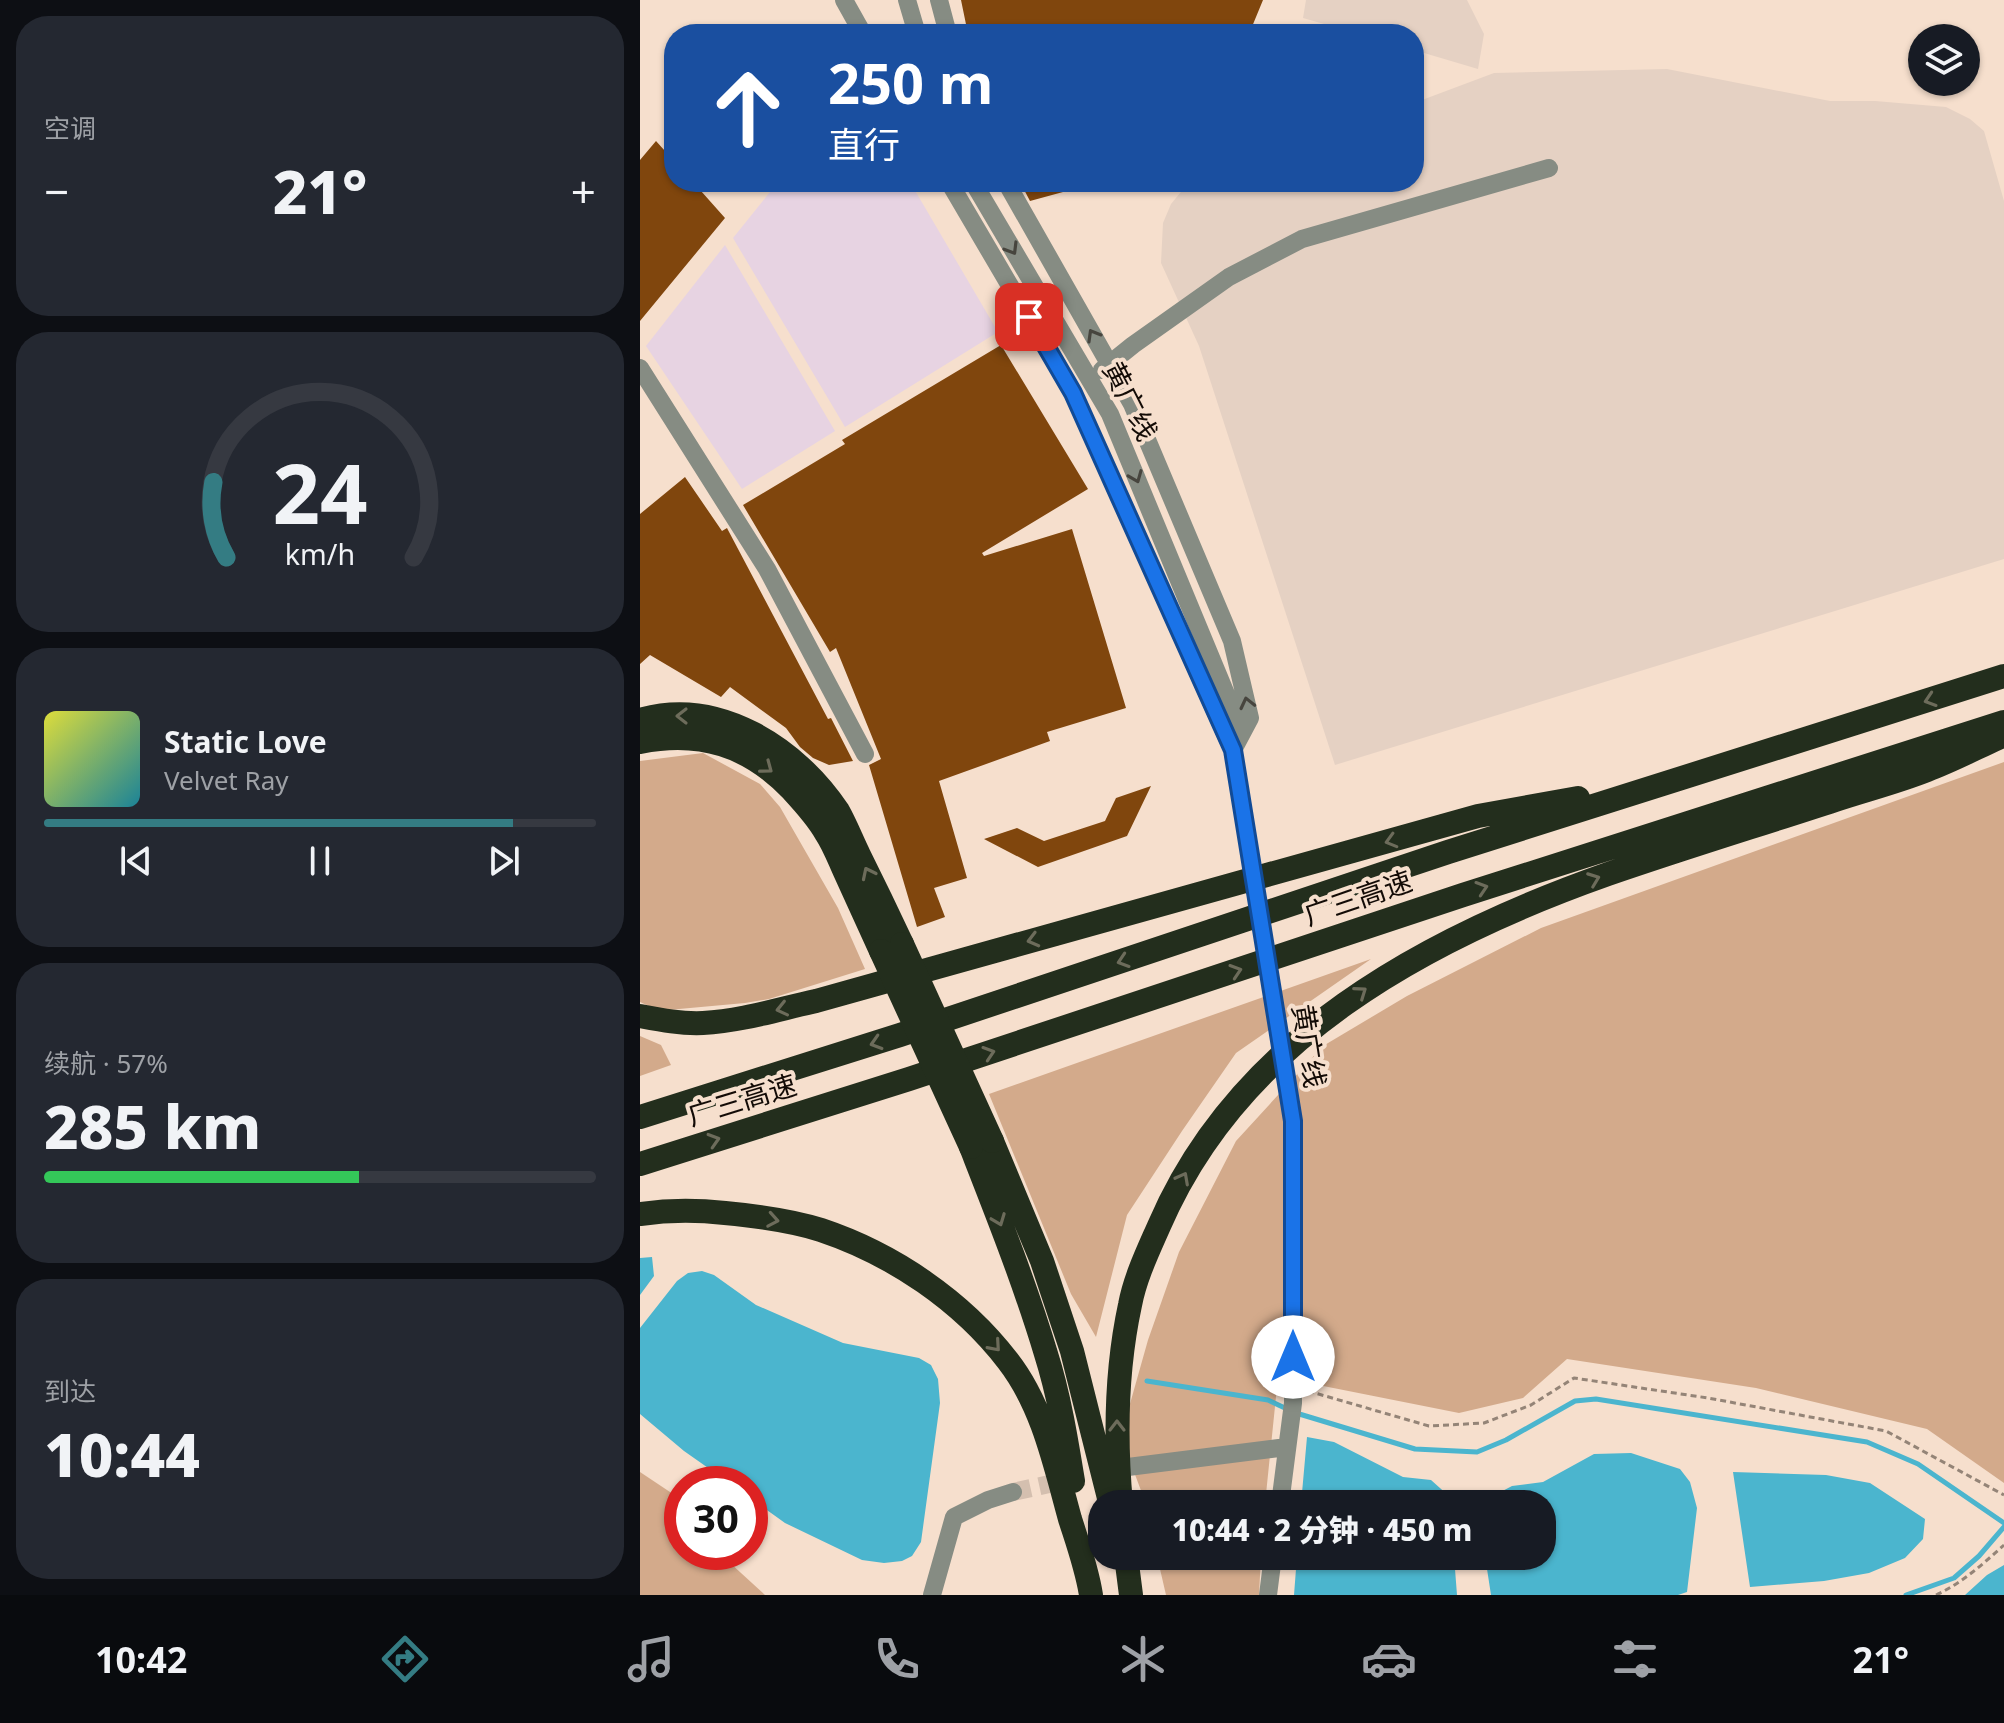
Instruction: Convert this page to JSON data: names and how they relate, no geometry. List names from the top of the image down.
{
  "streets": {
    "highway": ["广三高速"],
    "street": ["黄广线"]
  },
  "page": {
    "tile": [
      "空调",
      ["续航 · 57%", "285 km"],
      ["到达", "10:44"]
    ],
    "turn": ["250 m", "直行"],
    "heat": ["−", "21°", "+"],
    "song": ["Static Love", "Velvet Ray"],
    "limit": "30",
    "trip": "10:44 · 2 分钟 · 450 m",
    "tabs": ["10:42", "21°"],
    "gauge": ["24", "km/h"]
  }
}
